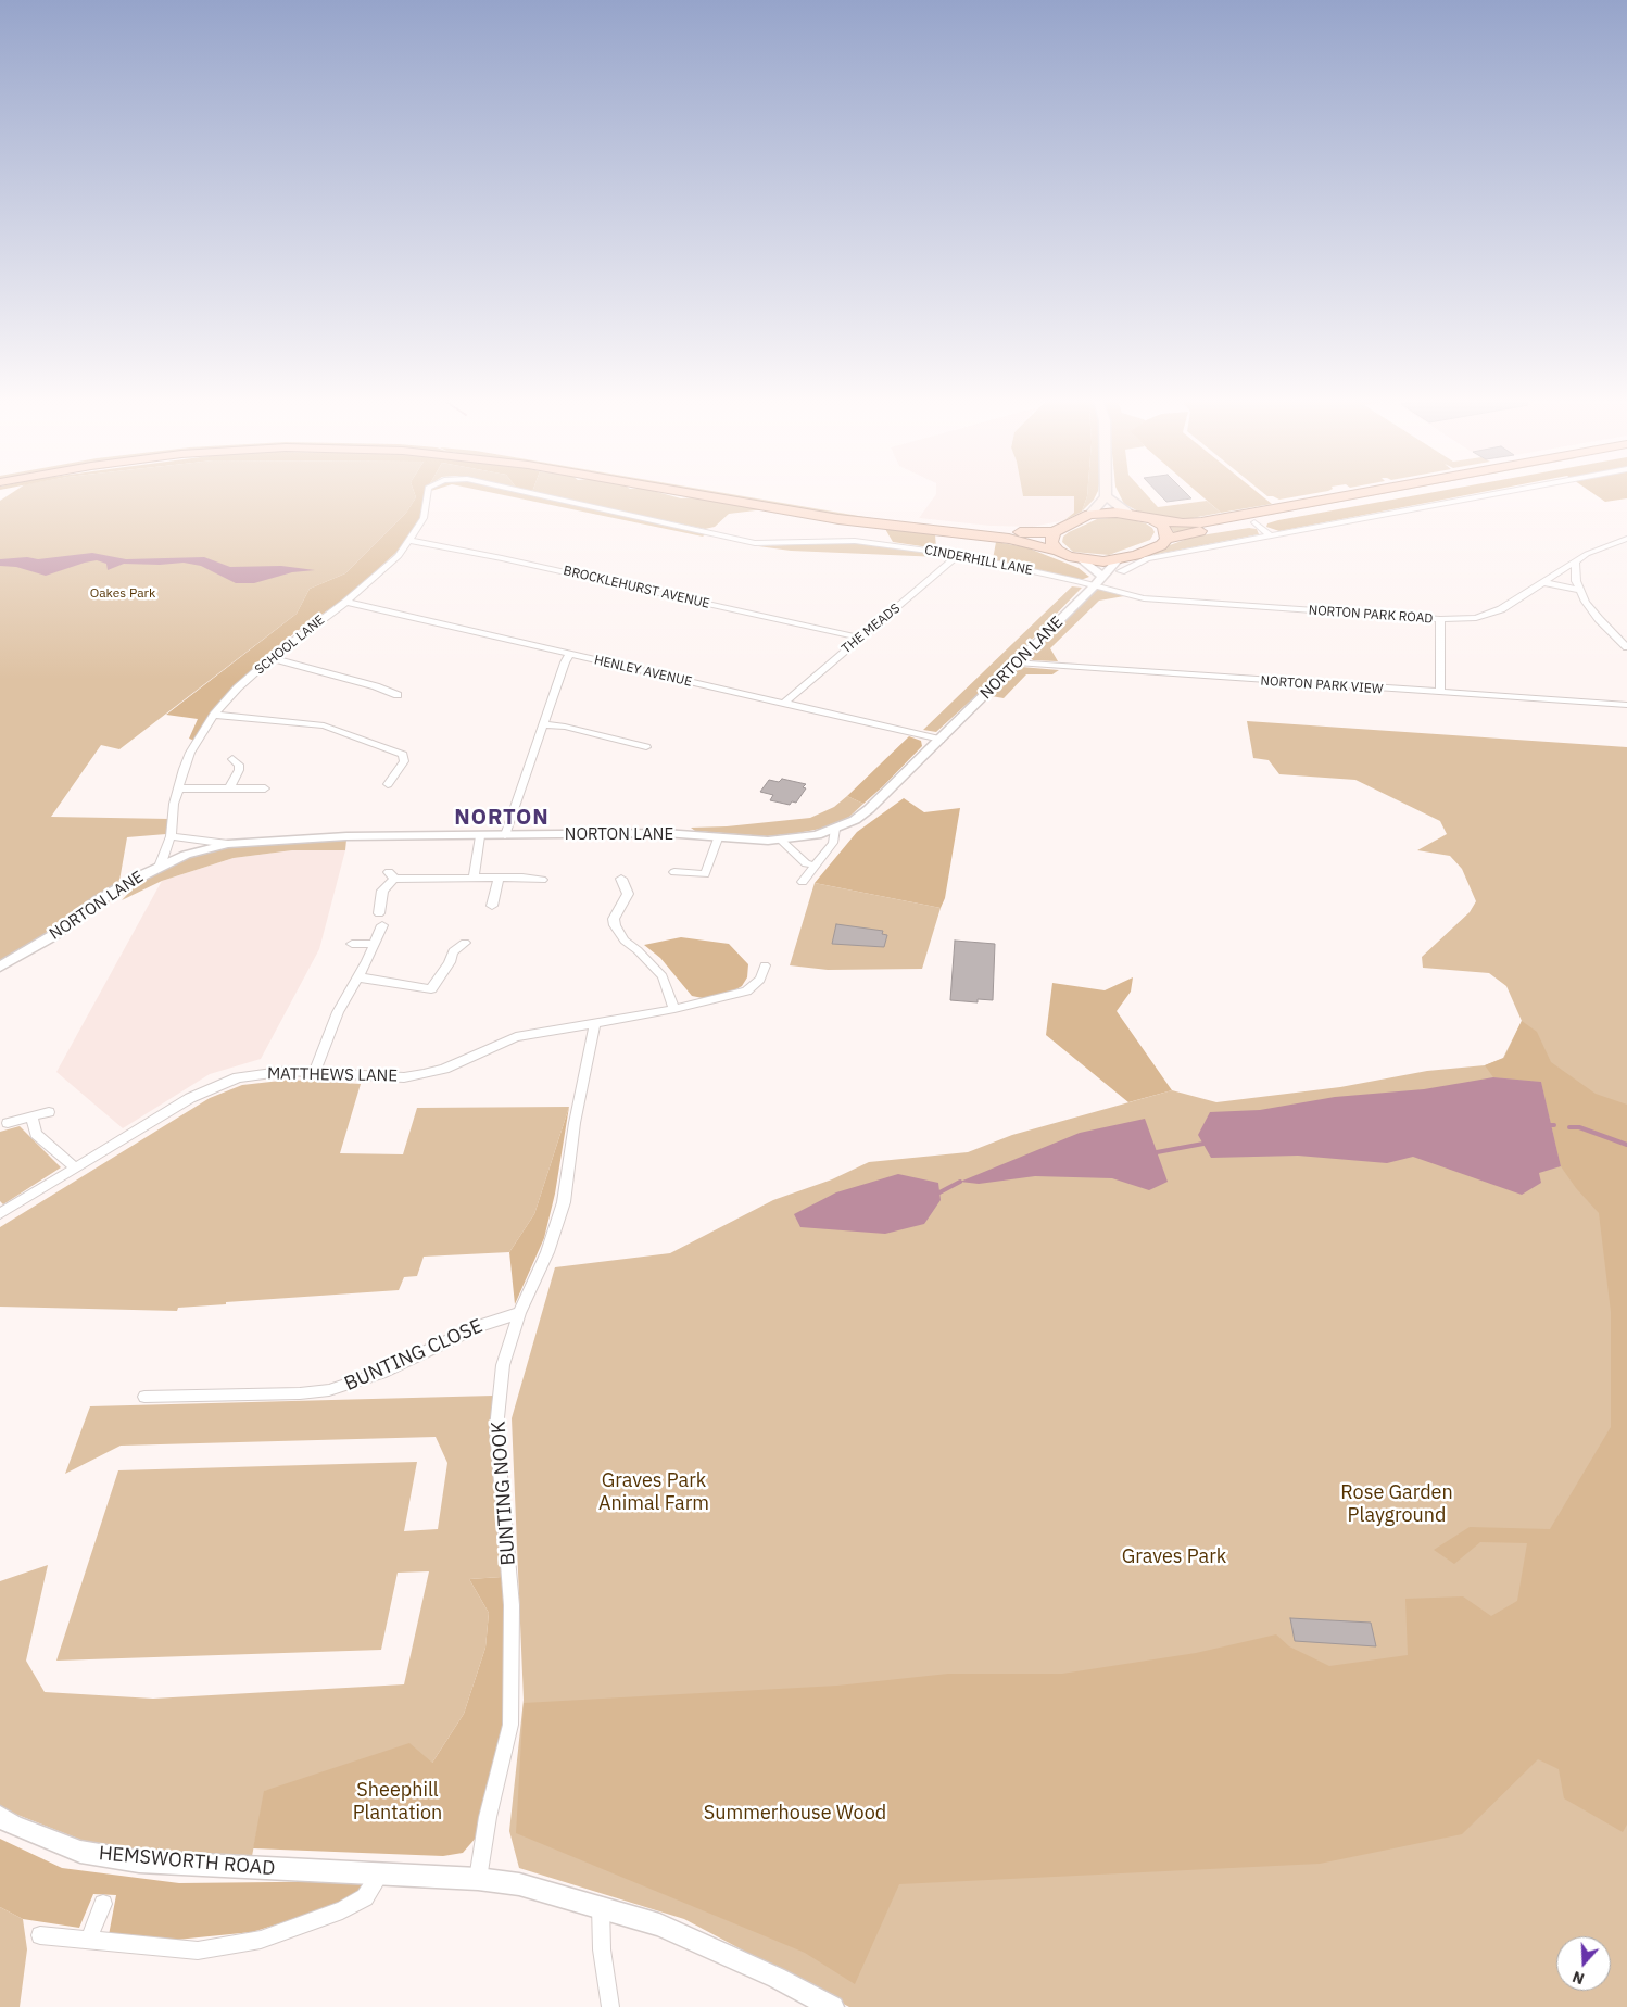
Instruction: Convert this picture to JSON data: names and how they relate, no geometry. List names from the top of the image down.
{
  "streets": {
    "street": [
      "CINDERHILL LANE",
      "BROCKLEHURST AVENUE",
      "NORTON PARK ROAD",
      "THE MEADS",
      "SCHOOL LANE",
      "NORTON LANE",
      "HENLEY AVENUE",
      "NORTON PARK VIEW",
      "MATTHEWS LANE",
      "BUNTING CLOSE",
      "BUNTING NOOK",
      "HEMSWORTH ROAD"
    ]
  },
  "crossings": [
    ["CINDERHILL LANE", "NORTON PARK ROAD"],
    ["CINDERHILL LANE", "THE MEADS"],
    ["CINDERHILL LANE", "NORTON LANE"],
    ["BROCKLEHURST AVENUE", "THE MEADS"],
    ["BROCKLEHURST AVENUE", "SCHOOL LANE"],
    ["NORTON PARK ROAD", "NORTON LANE"],
    ["THE MEADS", "HENLEY AVENUE"],
    ["SCHOOL LANE", "NORTON LANE"],
    ["SCHOOL LANE", "HENLEY AVENUE"],
    ["NORTON LANE", "HENLEY AVENUE"],
    ["NORTON LANE", "NORTON PARK VIEW"],
    ["MATTHEWS LANE", "BUNTING NOOK"],
    ["BUNTING CLOSE", "BUNTING NOOK"],
    ["BUNTING NOOK", "HEMSWORTH ROAD"]
  ],
  "districts": ["NORTON"],
  "parks": [
    "Oakes Park",
    "Graves Park Animal Farm",
    "Rose Garden Playground",
    "Graves Park",
    "Sheephill Plantation",
    "Summerhouse Wood"
  ],
  "north": "bottom"
}
